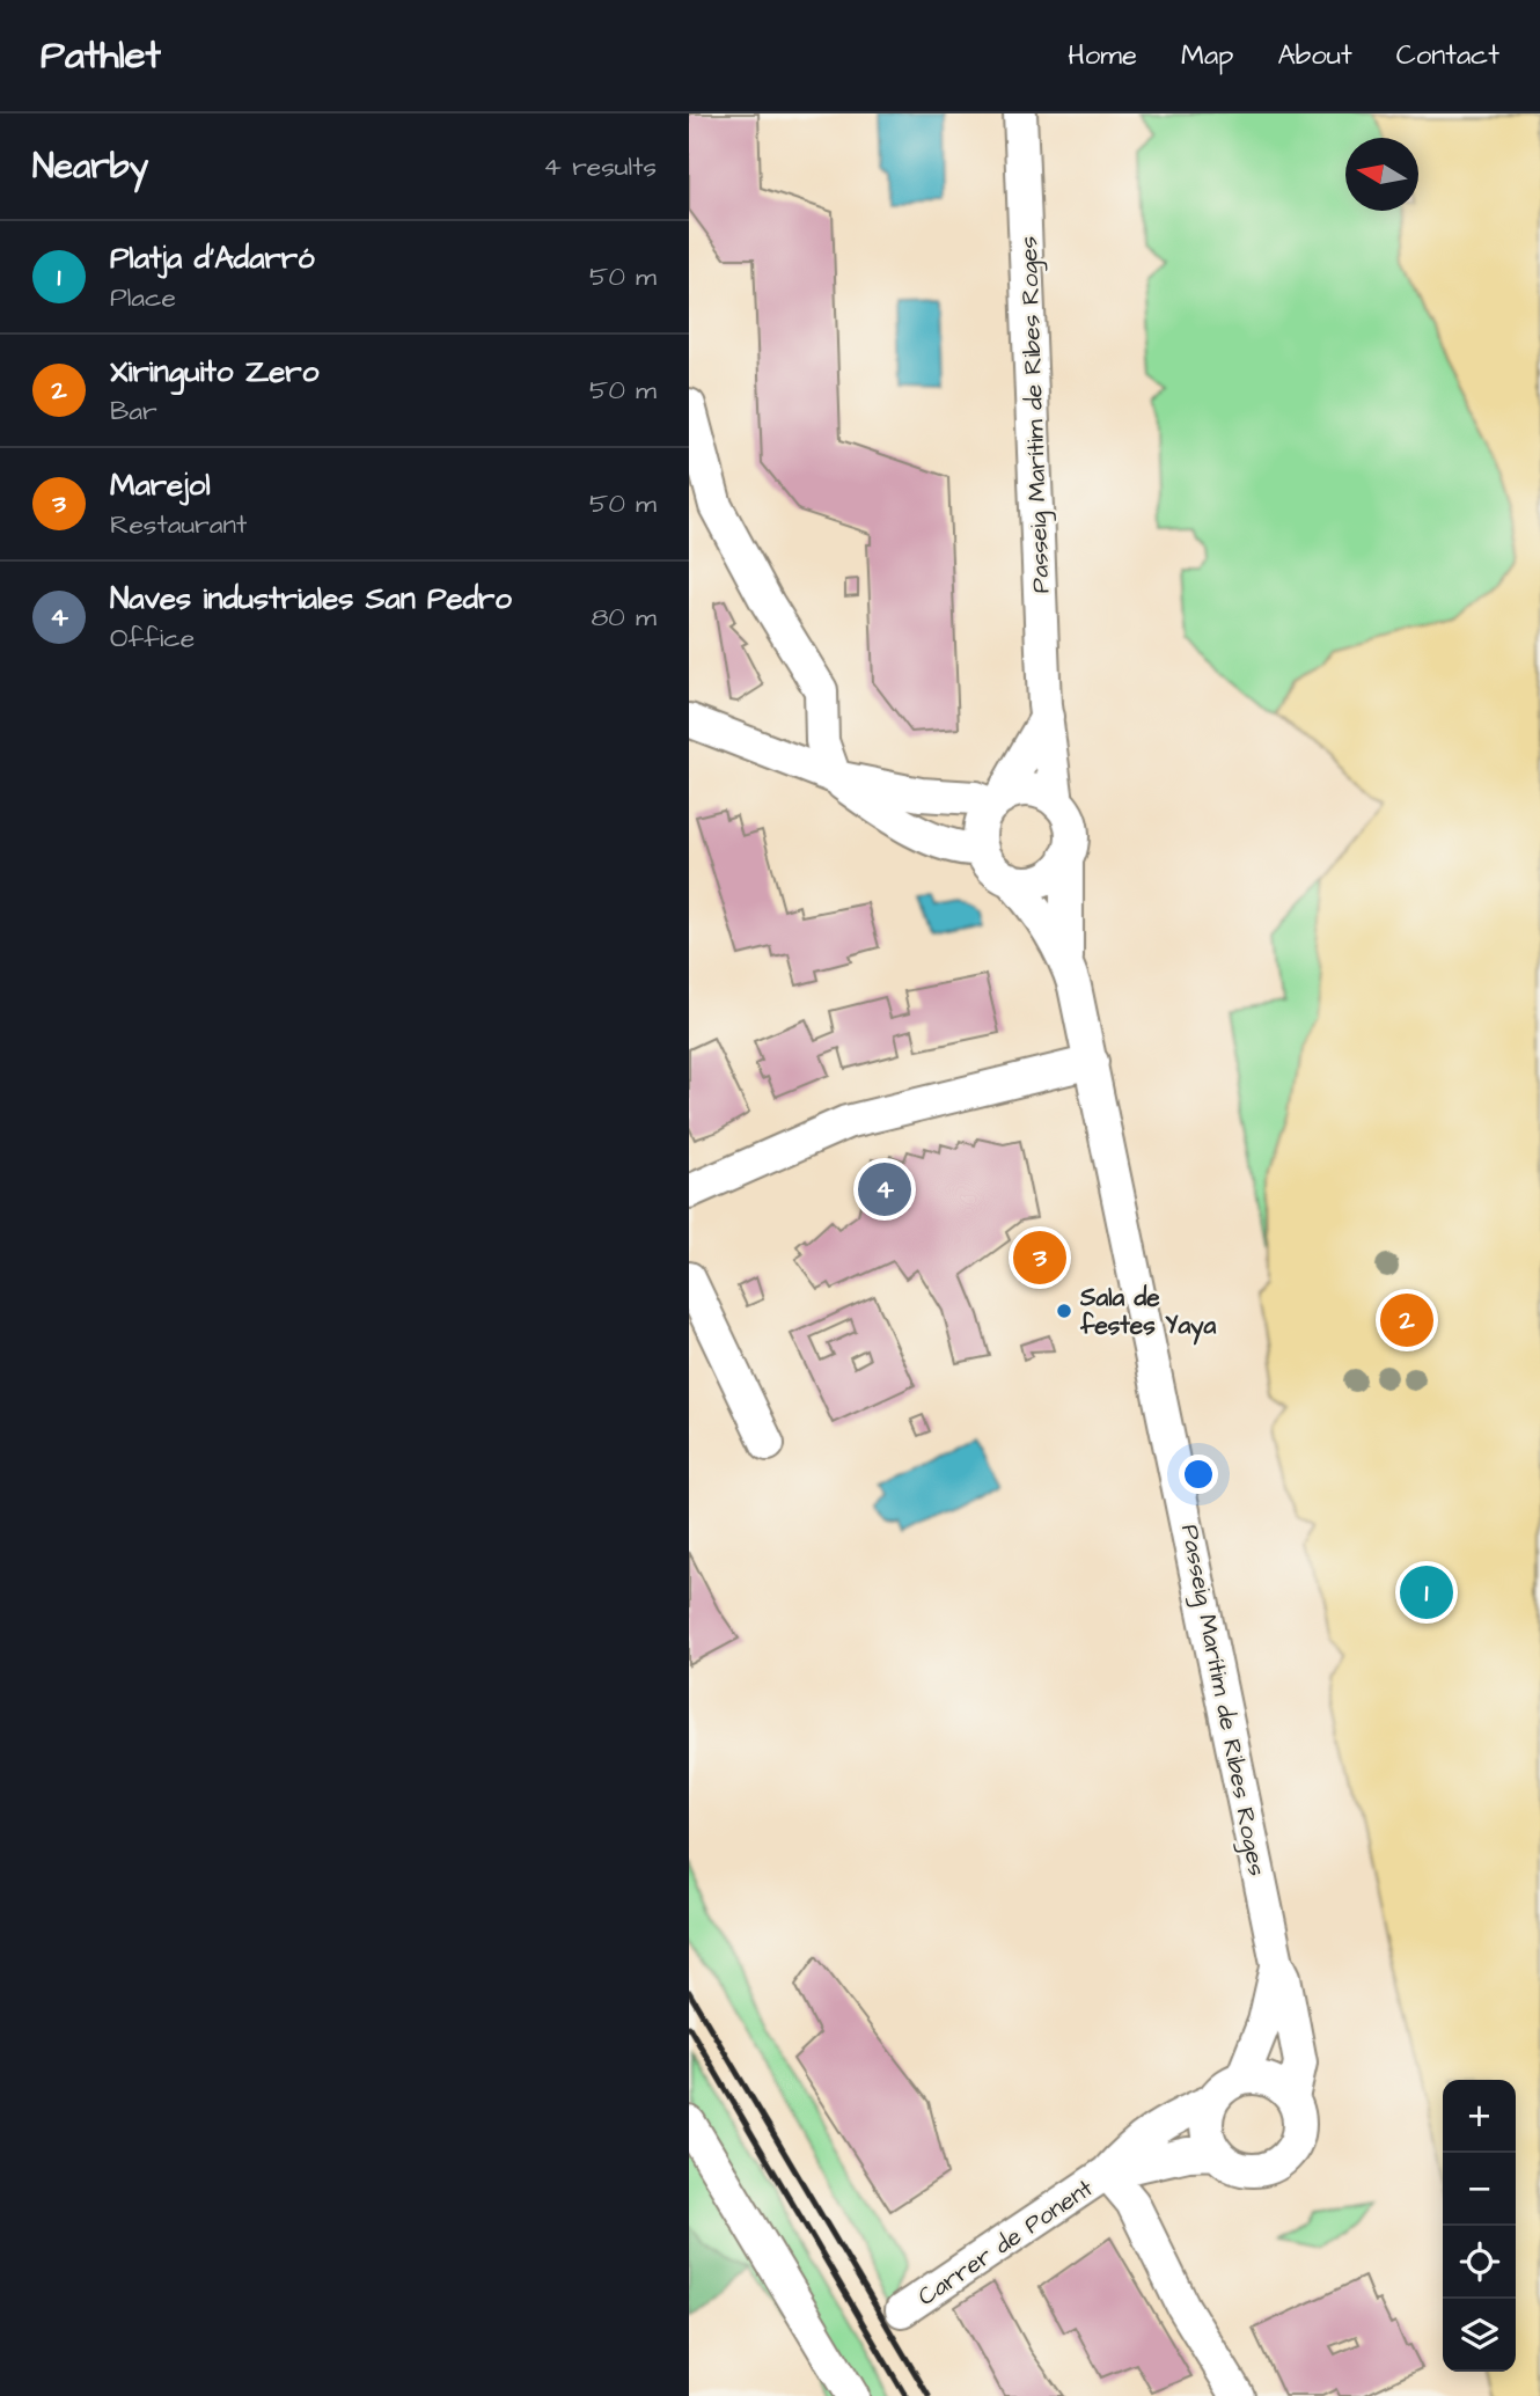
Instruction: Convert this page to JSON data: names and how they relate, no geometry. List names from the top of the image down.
{
  "streets": {
    "street": ["Passeig Marítim de Ribes Roges", "Carrer de Ponent"]
  },
  "crossings": [
    ["Passeig Marítim de Ribes Roges", "Carrer de Ponent"]
  ],
  "places": ["Sala de festes Yaya"],
  "north": "left",
  "page": {
    "header": "Pathlet",
    "nav": [
      "Home",
      "Map",
      "About",
      "Contact"
    ],
    "heading": ["Nearby", "4 results"],
    "list": [
      {
        "mark": "1",
        "name": "Platja d'Adarró",
        "note": "Place",
        "value": "50 m"
      },
      {
        "mark": "2",
        "name": "Xiringuito Zero",
        "note": "Bar",
        "value": "50 m"
      },
      {
        "mark": "3",
        "name": "Marejol",
        "note": "Restaurant",
        "value": "50 m"
      },
      {
        "mark": "4",
        "name": "Naves industriales San Pedro",
        "note": "Office",
        "value": "80 m"
      }
    ],
    "pins": [
      "4",
      "3",
      "2",
      "1"
    ],
    "map_buttons": ["+", "−"]
  }
}
